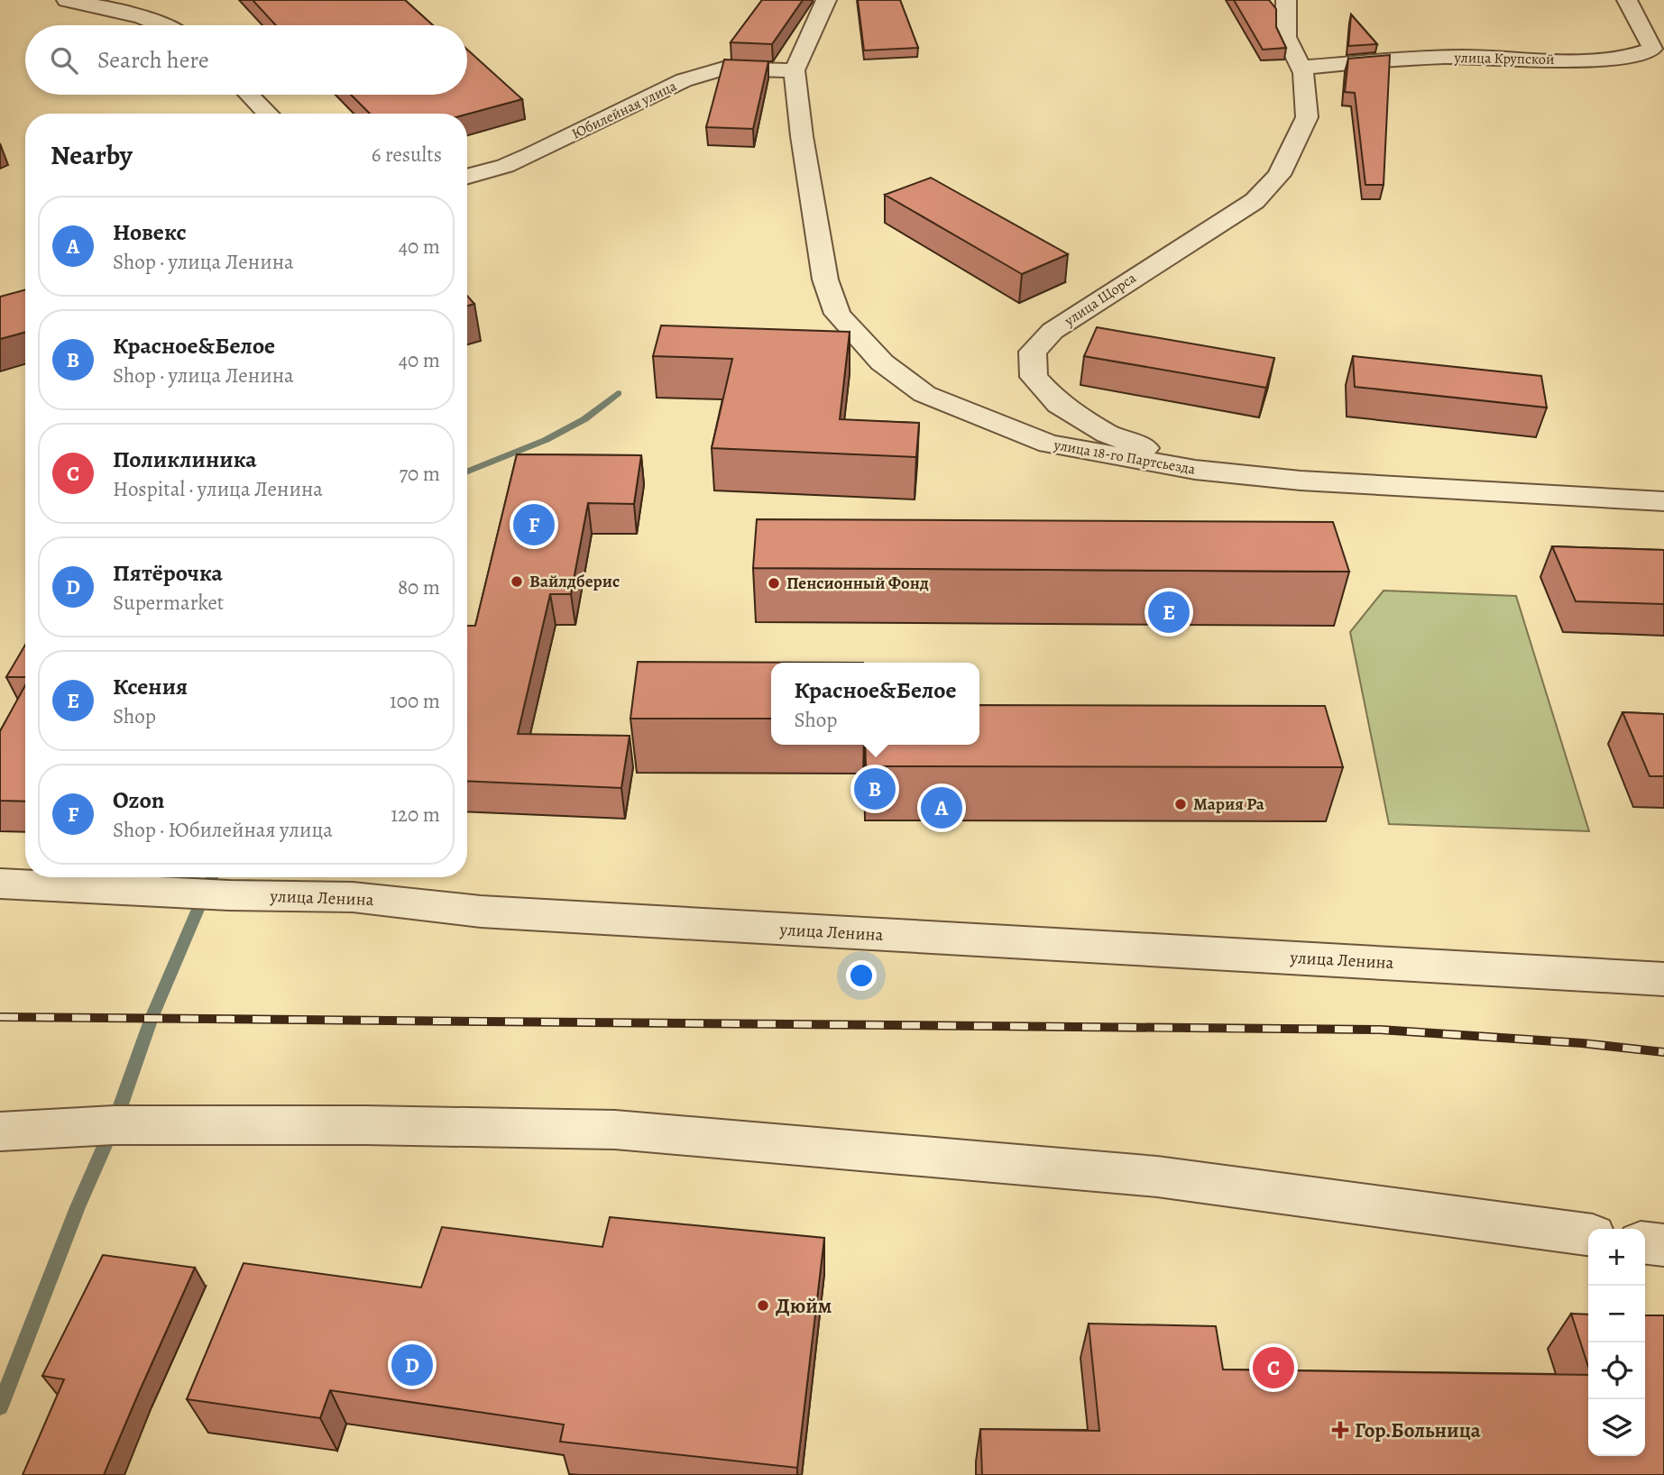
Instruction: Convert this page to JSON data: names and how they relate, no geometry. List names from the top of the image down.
{
  "streets": {
    "street": [
      "улица Крупской",
      "Юбилейная улица",
      "улица Щорса",
      "улица 18-го Партсьезда",
      "улица Ленина"
    ]
  },
  "crossings": [
    ["улица Крупской", "улица Щорса"],
    ["Юбилейная улица", "улица 18-го Партсьезда"],
    ["улица Щорса", "улица 18-го Партсьезда"]
  ],
  "places": {
    "other": [
      "Вайлдберис",
      "Пенсионный Фонд",
      "Мария Ра",
      "Дюйм"
    ],
    "health": ["Гор.Больница"]
  },
  "page": {
    "search": "Search here",
    "heading": ["Nearby", "6 results"],
    "list": [
      {
        "mark": "A",
        "name": "Новекс",
        "note": "Shop · улица Ленина",
        "value": "40 m"
      },
      {
        "mark": "B",
        "name": "Красное&Белое",
        "note": "Shop · улица Ленина",
        "value": "40 m"
      },
      {
        "mark": "C",
        "name": "Поликлиника",
        "note": "Hospital · улица Ленина",
        "value": "70 m"
      },
      {
        "mark": "D",
        "name": "Пятёрочка",
        "note": "Supermarket",
        "value": "80 m"
      },
      {
        "mark": "E",
        "name": "Ксения",
        "note": "Shop",
        "value": "100 m"
      },
      {
        "mark": "F",
        "name": "Ozon",
        "note": "Shop · Юбилейная улица",
        "value": "120 m"
      }
    ],
    "pins": [
      "F",
      "E",
      "B",
      "A",
      "D",
      "C"
    ],
    "popup": ["Красное&Белое", "Shop"],
    "map_buttons": ["+", "−"]
  }
}
